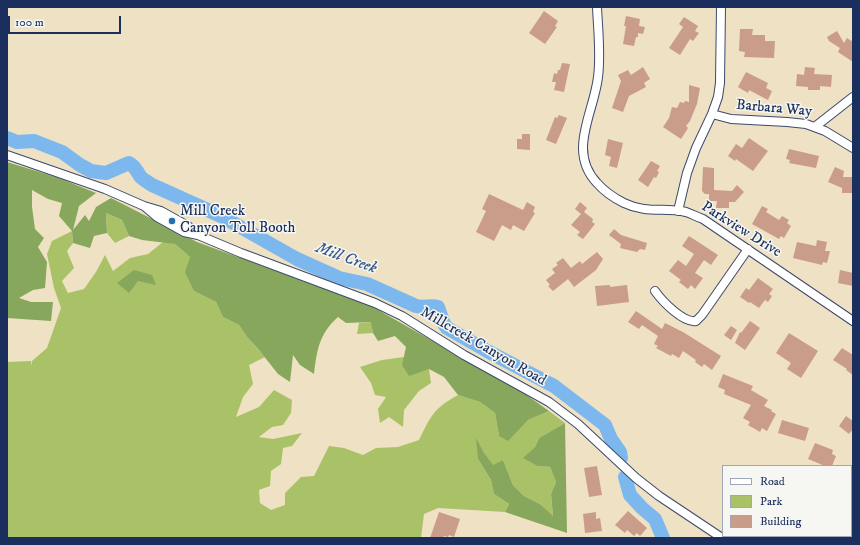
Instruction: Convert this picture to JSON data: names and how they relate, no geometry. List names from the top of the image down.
{
  "streets": {
    "street": ["Barbara Way", "Parkview Drive", "Millcreek Canyon Road"]
  },
  "water": ["Mill Creek"],
  "places": ["Mill Creek Canyon Toll Booth"],
  "legend": ["Road", "Park", "Building"],
  "scale_bar": "100 m"
}
